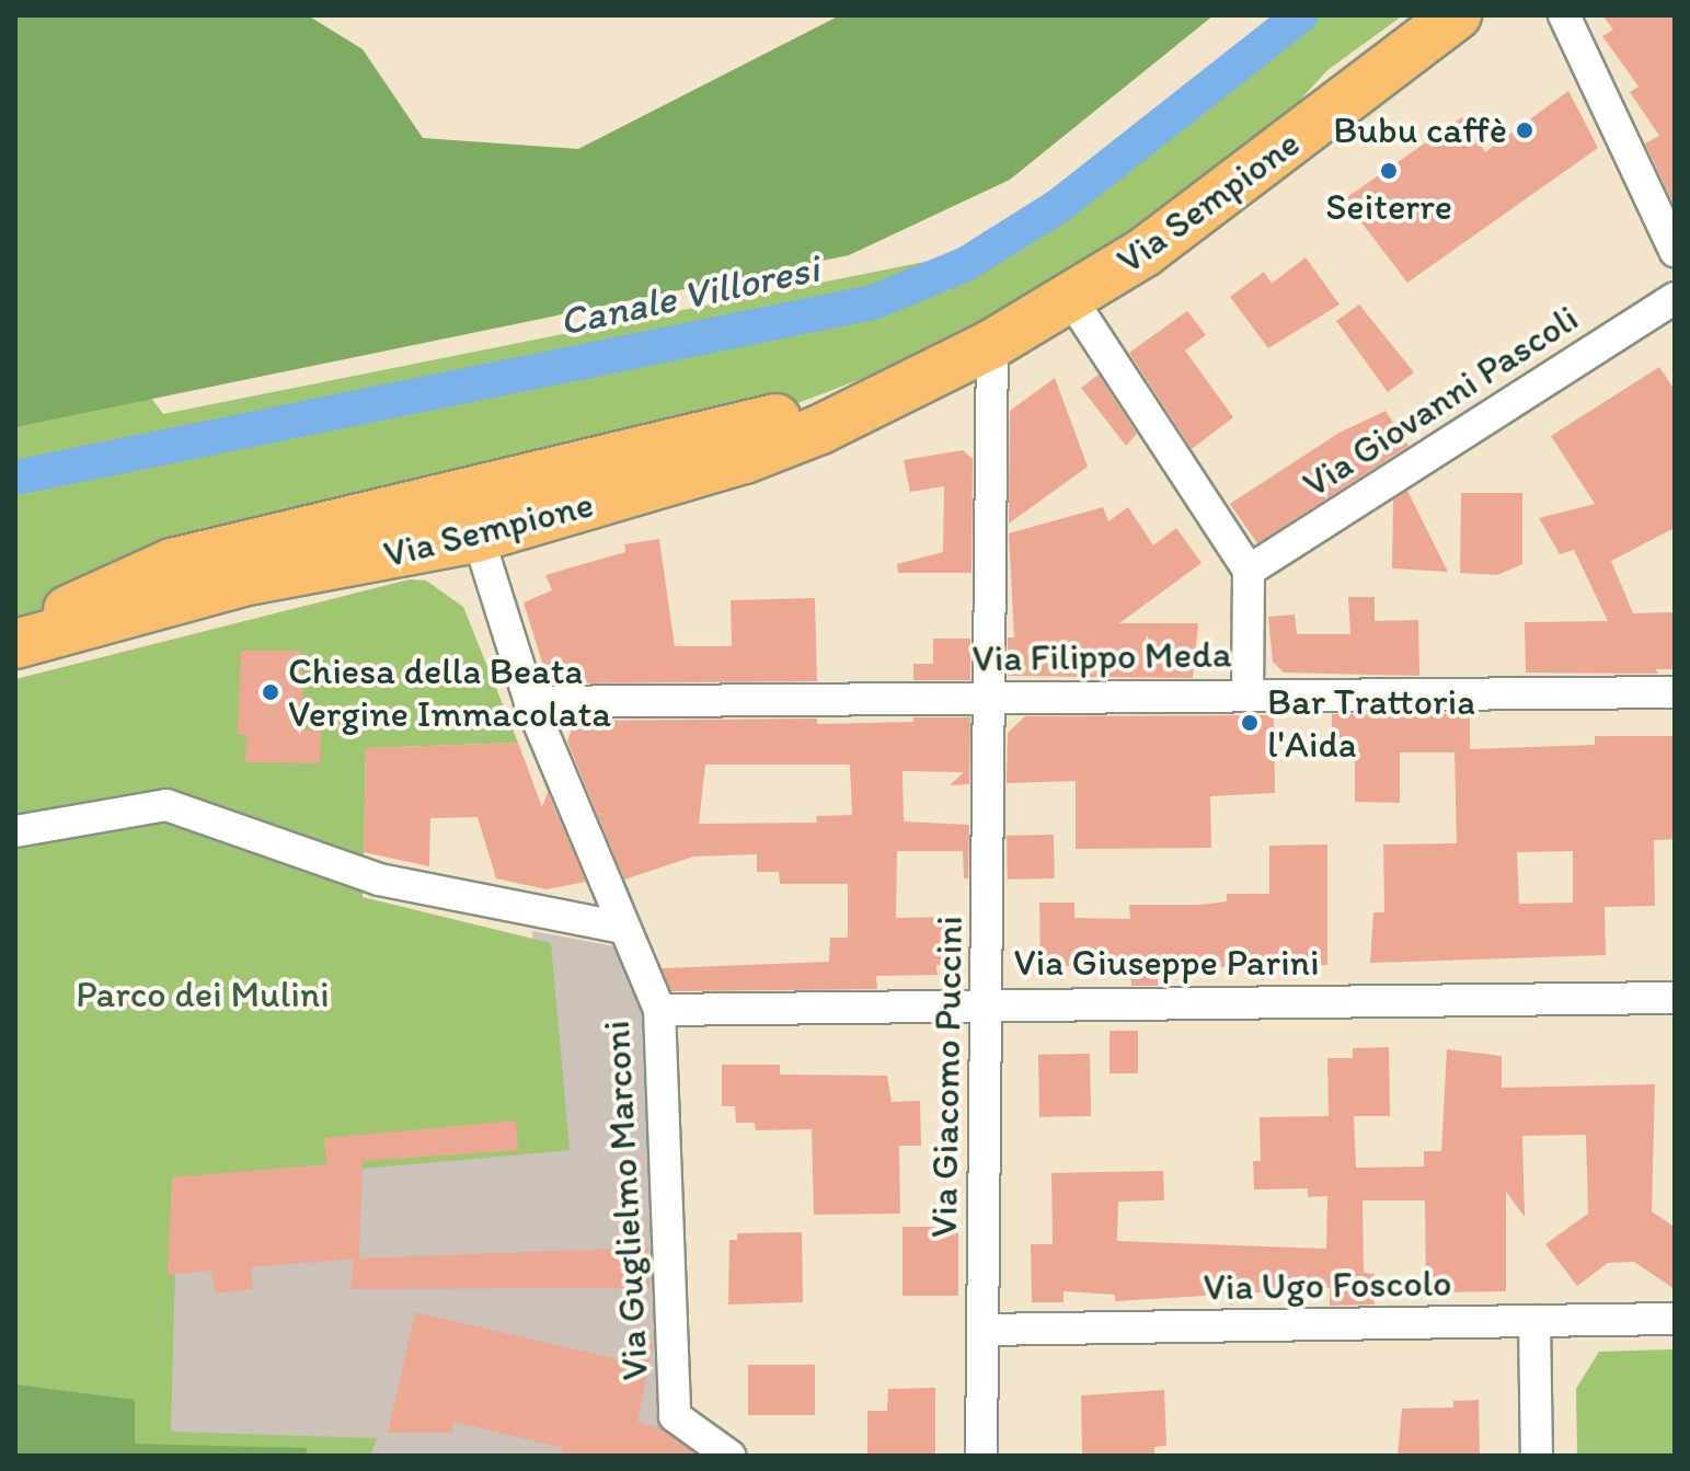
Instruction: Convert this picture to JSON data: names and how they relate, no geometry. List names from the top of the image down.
{
  "streets": {
    "main road": ["Via Sempione"],
    "street": [
      "Via Giovanni Pascoli",
      "Via Filippo Meda",
      "Via Giuseppe Parini",
      "Via Giacomo Puccini",
      "Via Guglielmo Marconi",
      "Via Ugo Foscolo"
    ]
  },
  "crossings": [
    ["Via Sempione", "Via Giacomo Puccini"],
    ["Via Sempione", "Via Guglielmo Marconi"],
    ["Via Filippo Meda", "Via Giacomo Puccini"],
    ["Via Filippo Meda", "Via Guglielmo Marconi"],
    ["Via Giuseppe Parini", "Via Giacomo Puccini"],
    ["Via Giuseppe Parini", "Via Guglielmo Marconi"],
    ["Via Giacomo Puccini", "Via Ugo Foscolo"]
  ],
  "water": ["Canale Villoresi"],
  "parks": ["Parco dei Mulini"],
  "places": [
    "Bubu caffè",
    "Seiterre",
    "Chiesa della Beata Vergine Immacolata",
    "Bar Trattoria l'Aida"
  ]
}
